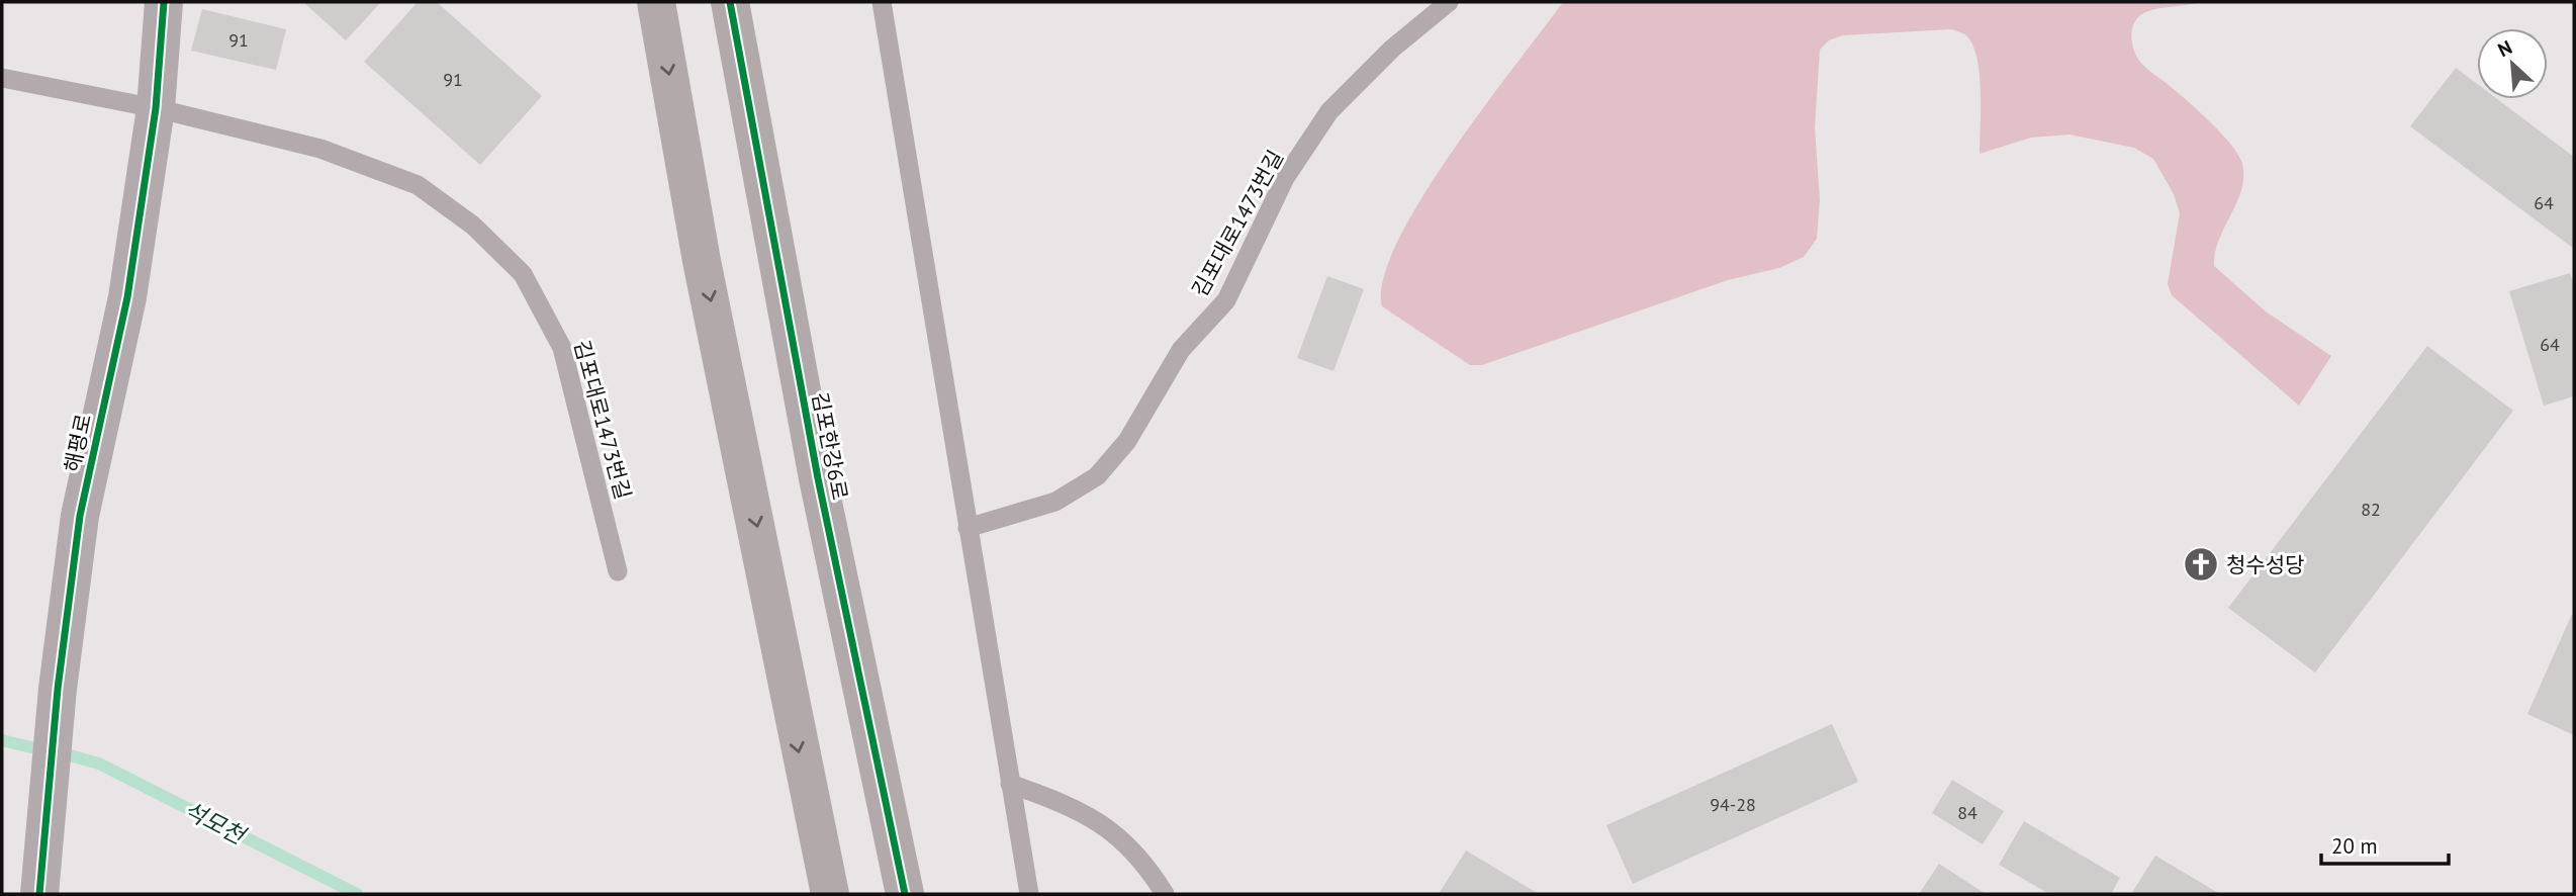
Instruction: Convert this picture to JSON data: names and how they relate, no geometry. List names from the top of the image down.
{
  "streets": {
    "street": ["해평로", "김포한강6로"],
    "lane": ["김포대로1473번길"]
  },
  "crossings": [
    ["김포대로1473번길", "해평로"]
  ],
  "water": ["석모천"],
  "places": {
    "church": ["청수성당"]
  },
  "house_numbers": [
    "91",
    "91",
    "64",
    "64",
    "82",
    "94-28",
    "84"
  ],
  "scale_bar": "20 m",
  "north": "top left"
}
